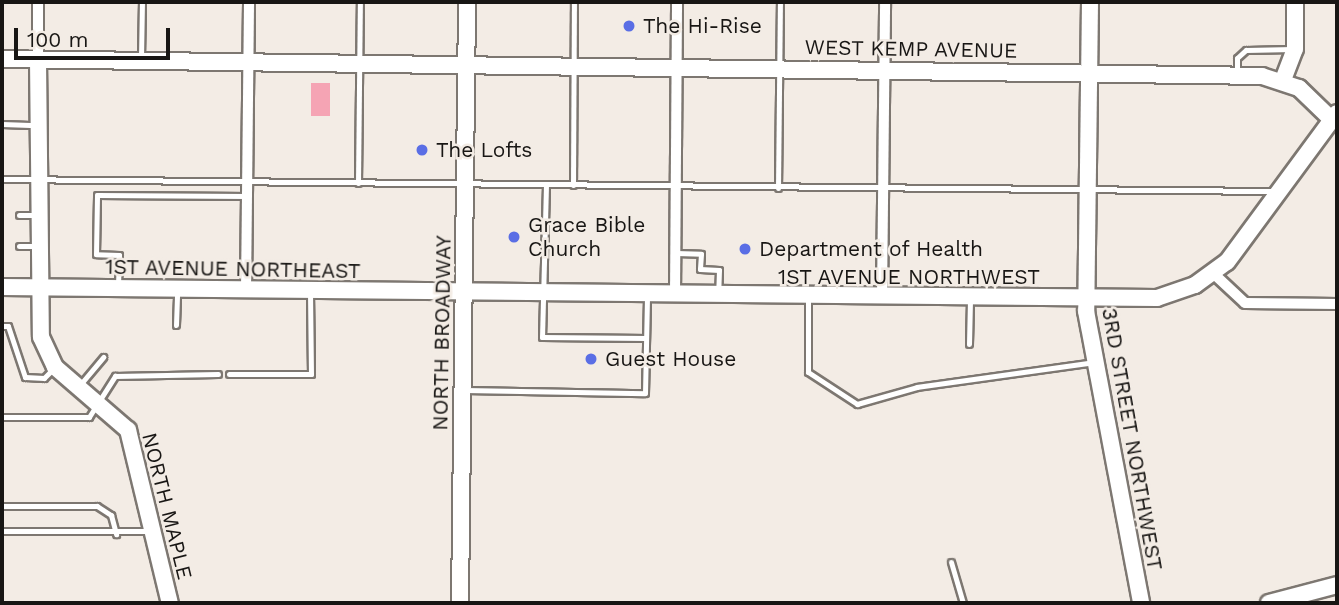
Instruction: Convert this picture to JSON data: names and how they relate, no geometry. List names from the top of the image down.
{
  "streets": {
    "street": [
      "WEST KEMP AVENUE",
      "1ST AVENUE NORTHEAST",
      "1ST AVENUE NORTHWEST",
      "NORTH BROADWAY",
      "3RD STREET NORTHWEST",
      "NORTH MAPLE"
    ]
  },
  "crossings": [
    ["WEST KEMP AVENUE", "NORTH BROADWAY"],
    ["WEST KEMP AVENUE", "3RD STREET NORTHWEST"],
    ["WEST KEMP AVENUE", "NORTH MAPLE"],
    ["1ST AVENUE NORTHEAST", "1ST AVENUE NORTHWEST"],
    ["1ST AVENUE NORTHEAST", "NORTH BROADWAY"],
    ["1ST AVENUE NORTHEAST", "NORTH MAPLE"],
    ["1ST AVENUE NORTHWEST", "NORTH BROADWAY"],
    ["1ST AVENUE NORTHWEST", "3RD STREET NORTHWEST"]
  ],
  "places": [
    "The Hi-Rise",
    "The Lofts",
    "Grace Bible Church",
    "Department of Health",
    "Guest House"
  ],
  "scale_bar": "100 m"
}
